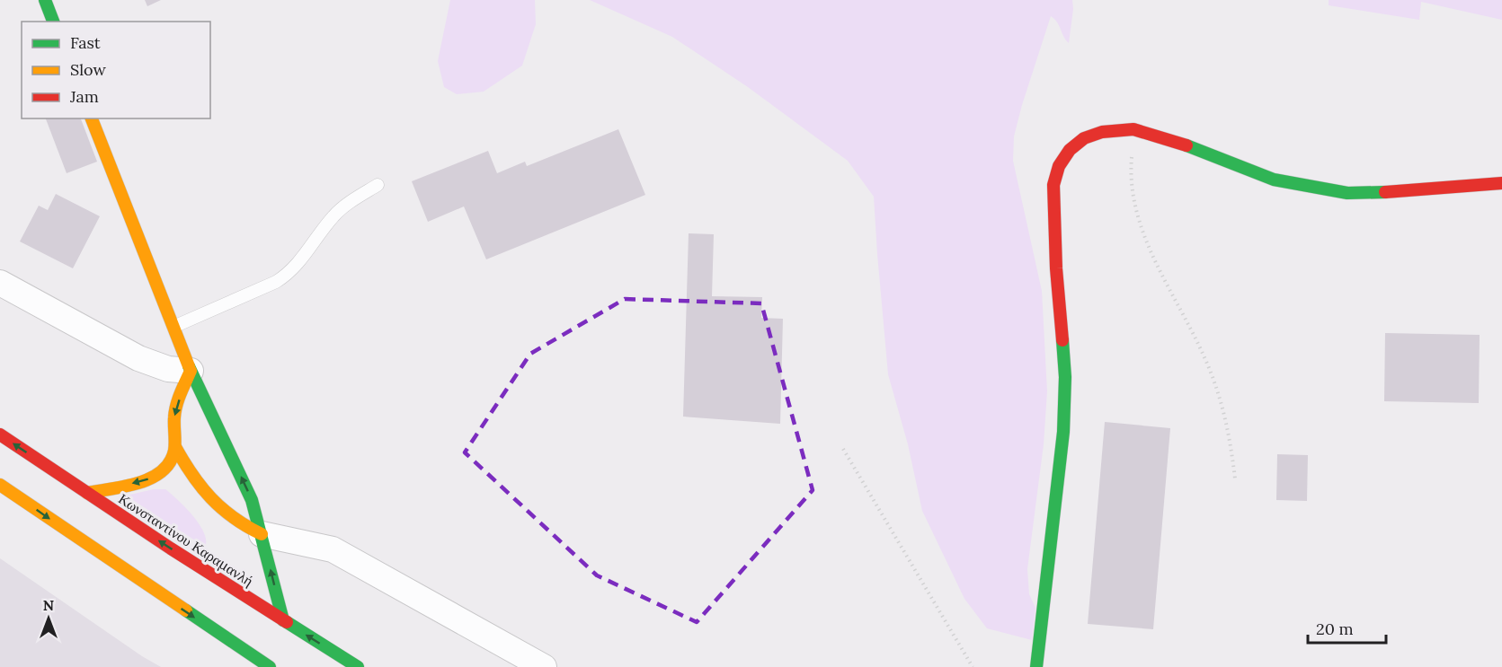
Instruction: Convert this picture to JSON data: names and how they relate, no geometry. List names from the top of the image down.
{
  "streets": {
    "street": ["Κωνσταντίνου Καραμανλή"]
  },
  "legend": ["Fast", "Slow", "Jam"],
  "scale_bar": "20 m",
  "north": "top"
}
